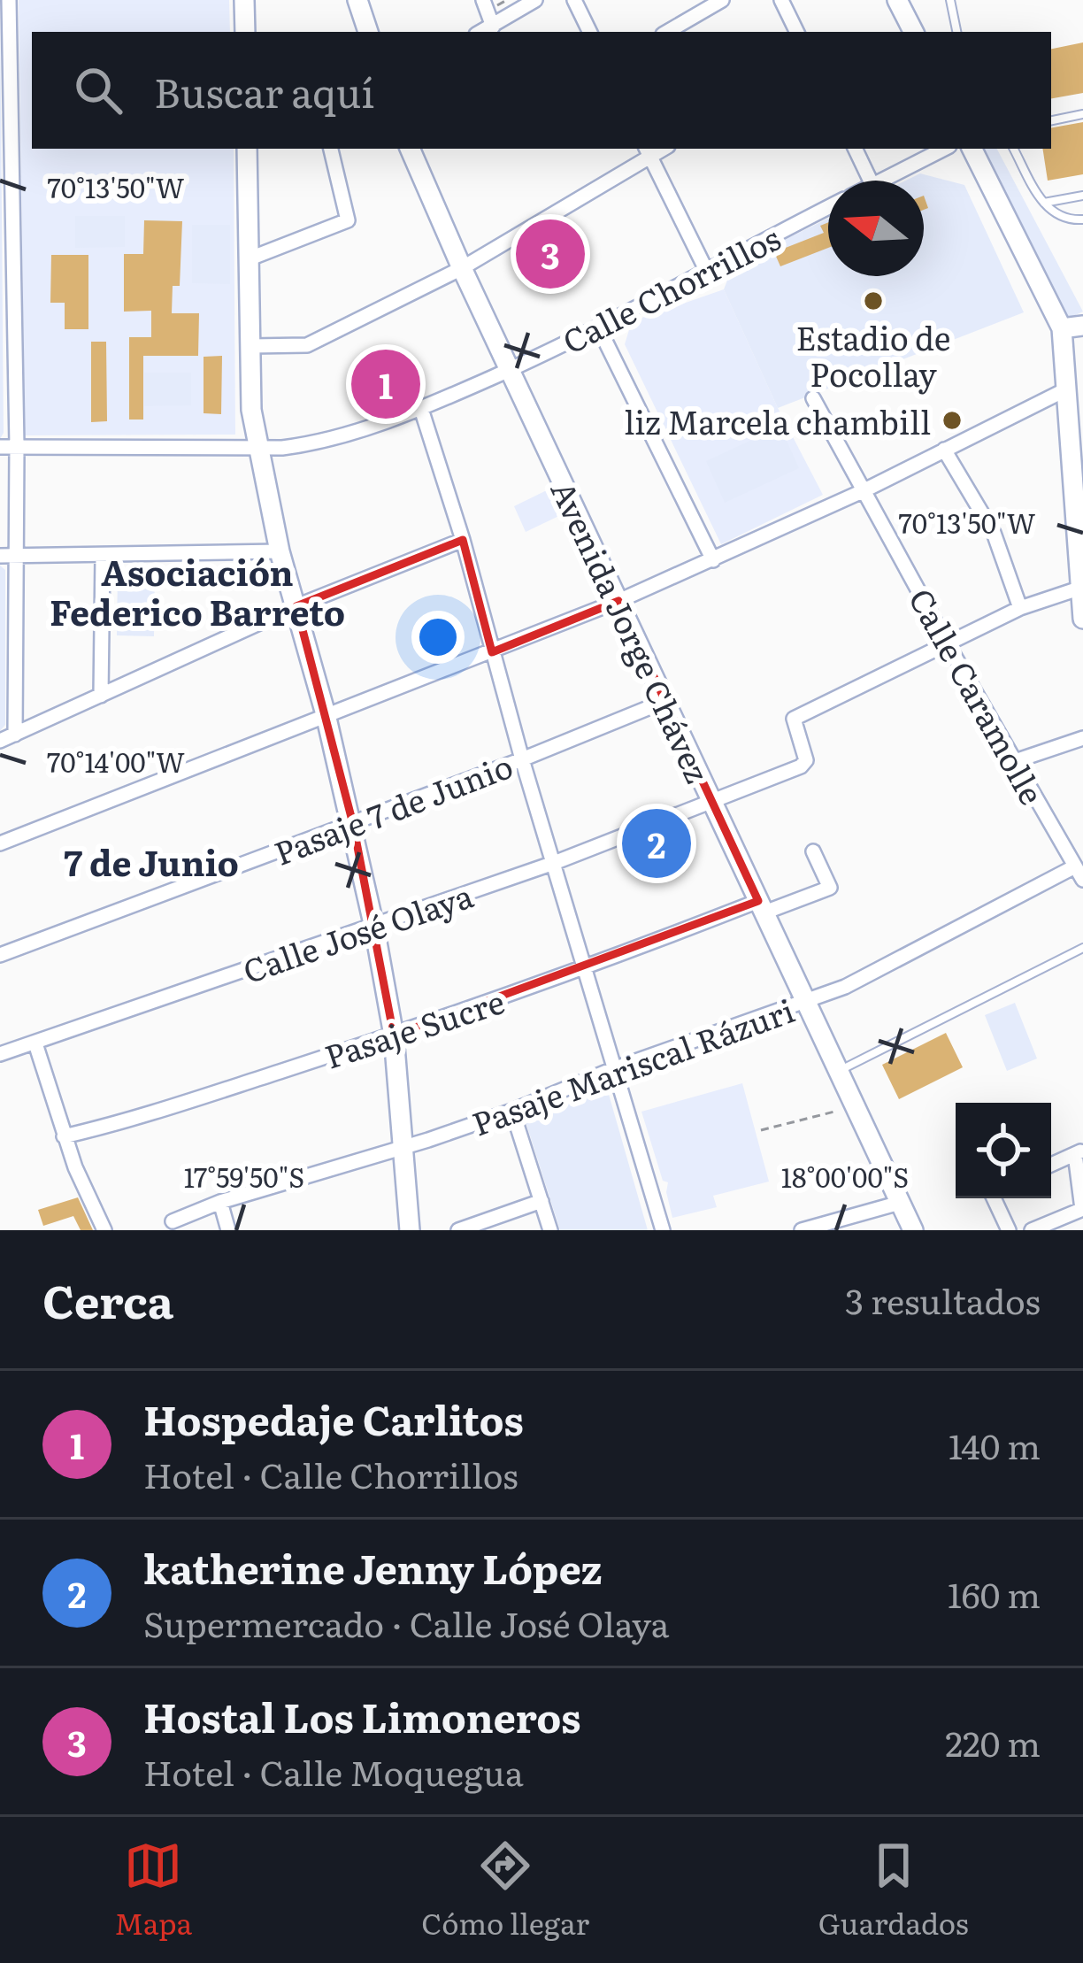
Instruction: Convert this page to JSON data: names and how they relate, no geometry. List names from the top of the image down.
{
  "streets": {
    "street": [
      "Calle Chorrillos",
      "Avenida Jorge Chávez",
      "Calle Caramolle",
      "Pasaje 7 de Junio",
      "Calle José Olaya",
      "Pasaje Sucre",
      "Pasaje Mariscal Rázuri"
    ]
  },
  "crossings": [
    ["Calle Chorrillos", "Avenida Jorge Chávez"],
    ["Avenida Jorge Chávez", "Pasaje 7 de Junio"],
    ["Avenida Jorge Chávez", "Calle José Olaya"],
    ["Avenida Jorge Chávez", "Pasaje Sucre"],
    ["Avenida Jorge Chávez", "Pasaje Mariscal Rázuri"],
    ["Calle Caramolle", "Calle José Olaya"],
    ["Calle Caramolle", "Pasaje Mariscal Rázuri"]
  ],
  "districts": ["Asociación Federico Barreto", "7 de Junio"],
  "places": ["Estadio de Pocollay", "liz Marcela chambill"],
  "north": "left",
  "page": {
    "search": "Buscar aquí",
    "pins": ["3", "1", "2"],
    "heading": ["Cerca", "3 resultados"],
    "list": [
      {
        "mark": "1",
        "name": "Hospedaje Carlitos",
        "note": "Hotel · Calle Chorrillos",
        "value": "140 m"
      },
      {
        "mark": "2",
        "name": "katherine Jenny López",
        "note": "Supermercado · Calle José Olaya",
        "value": "160 m"
      },
      {
        "mark": "3",
        "name": "Hostal Los Limoneros",
        "note": "Hotel · Calle Moquegua",
        "value": "220 m"
      }
    ],
    "nav": ["Mapa", "Cómo llegar", "Guardados"]
  },
  "coordinates": [
    "70°13'50\"W",
    "70°14'00\"W",
    "17°59'50\"S",
    "18°00'00\"S"
  ]
}
